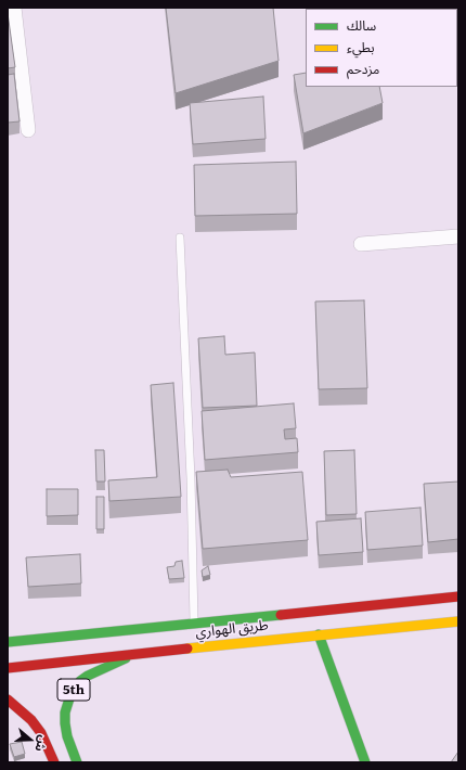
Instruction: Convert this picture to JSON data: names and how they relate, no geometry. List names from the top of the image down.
{
  "streets": {
    "main road": ["طريق الهواري", "5th"]
  },
  "crossings": [
    ["طريق الهواري", "5th"]
  ],
  "legend": ["سالك", "بطيء", "مزدحم"],
  "north": "right"
}
